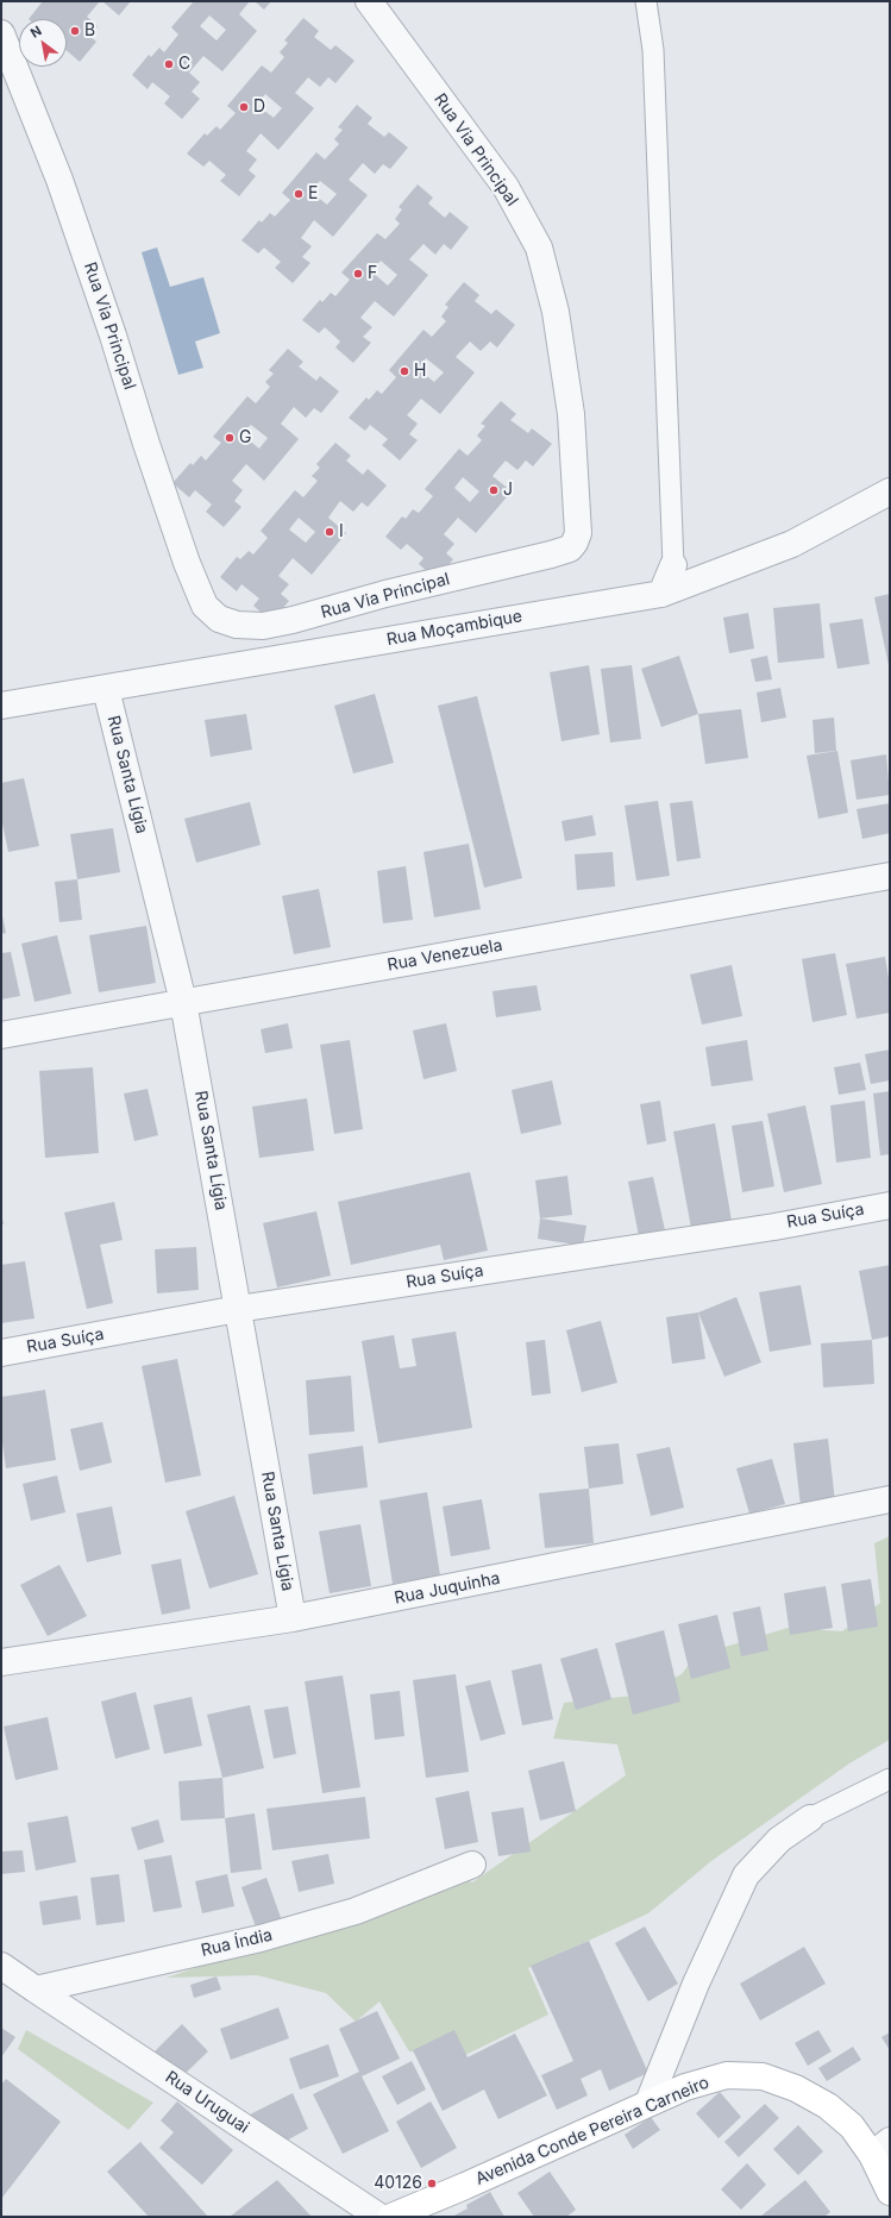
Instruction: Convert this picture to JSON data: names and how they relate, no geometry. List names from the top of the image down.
{
  "streets": {
    "main road": ["Avenida Conde Pereira Carneiro"],
    "street": [
      "Rua Via Principal",
      "Rua Moçambique",
      "Rua Santa Lígia",
      "Rua Venezuela",
      "Rua Suíça",
      "Rua Juquinha",
      "Rua Índia",
      "Rua Uruguai"
    ]
  },
  "crossings": [
    ["Rua Moçambique", "Rua Santa Lígia"],
    ["Rua Santa Lígia", "Rua Venezuela"],
    ["Rua Santa Lígia", "Rua Suíça"],
    ["Rua Santa Lígia", "Rua Juquinha"],
    ["Rua Índia", "Rua Uruguai"]
  ],
  "places": [
    "B",
    "C",
    "D",
    "E",
    "F",
    "H",
    "G",
    "J",
    "I",
    "40126"
  ],
  "north": "top left"
}
